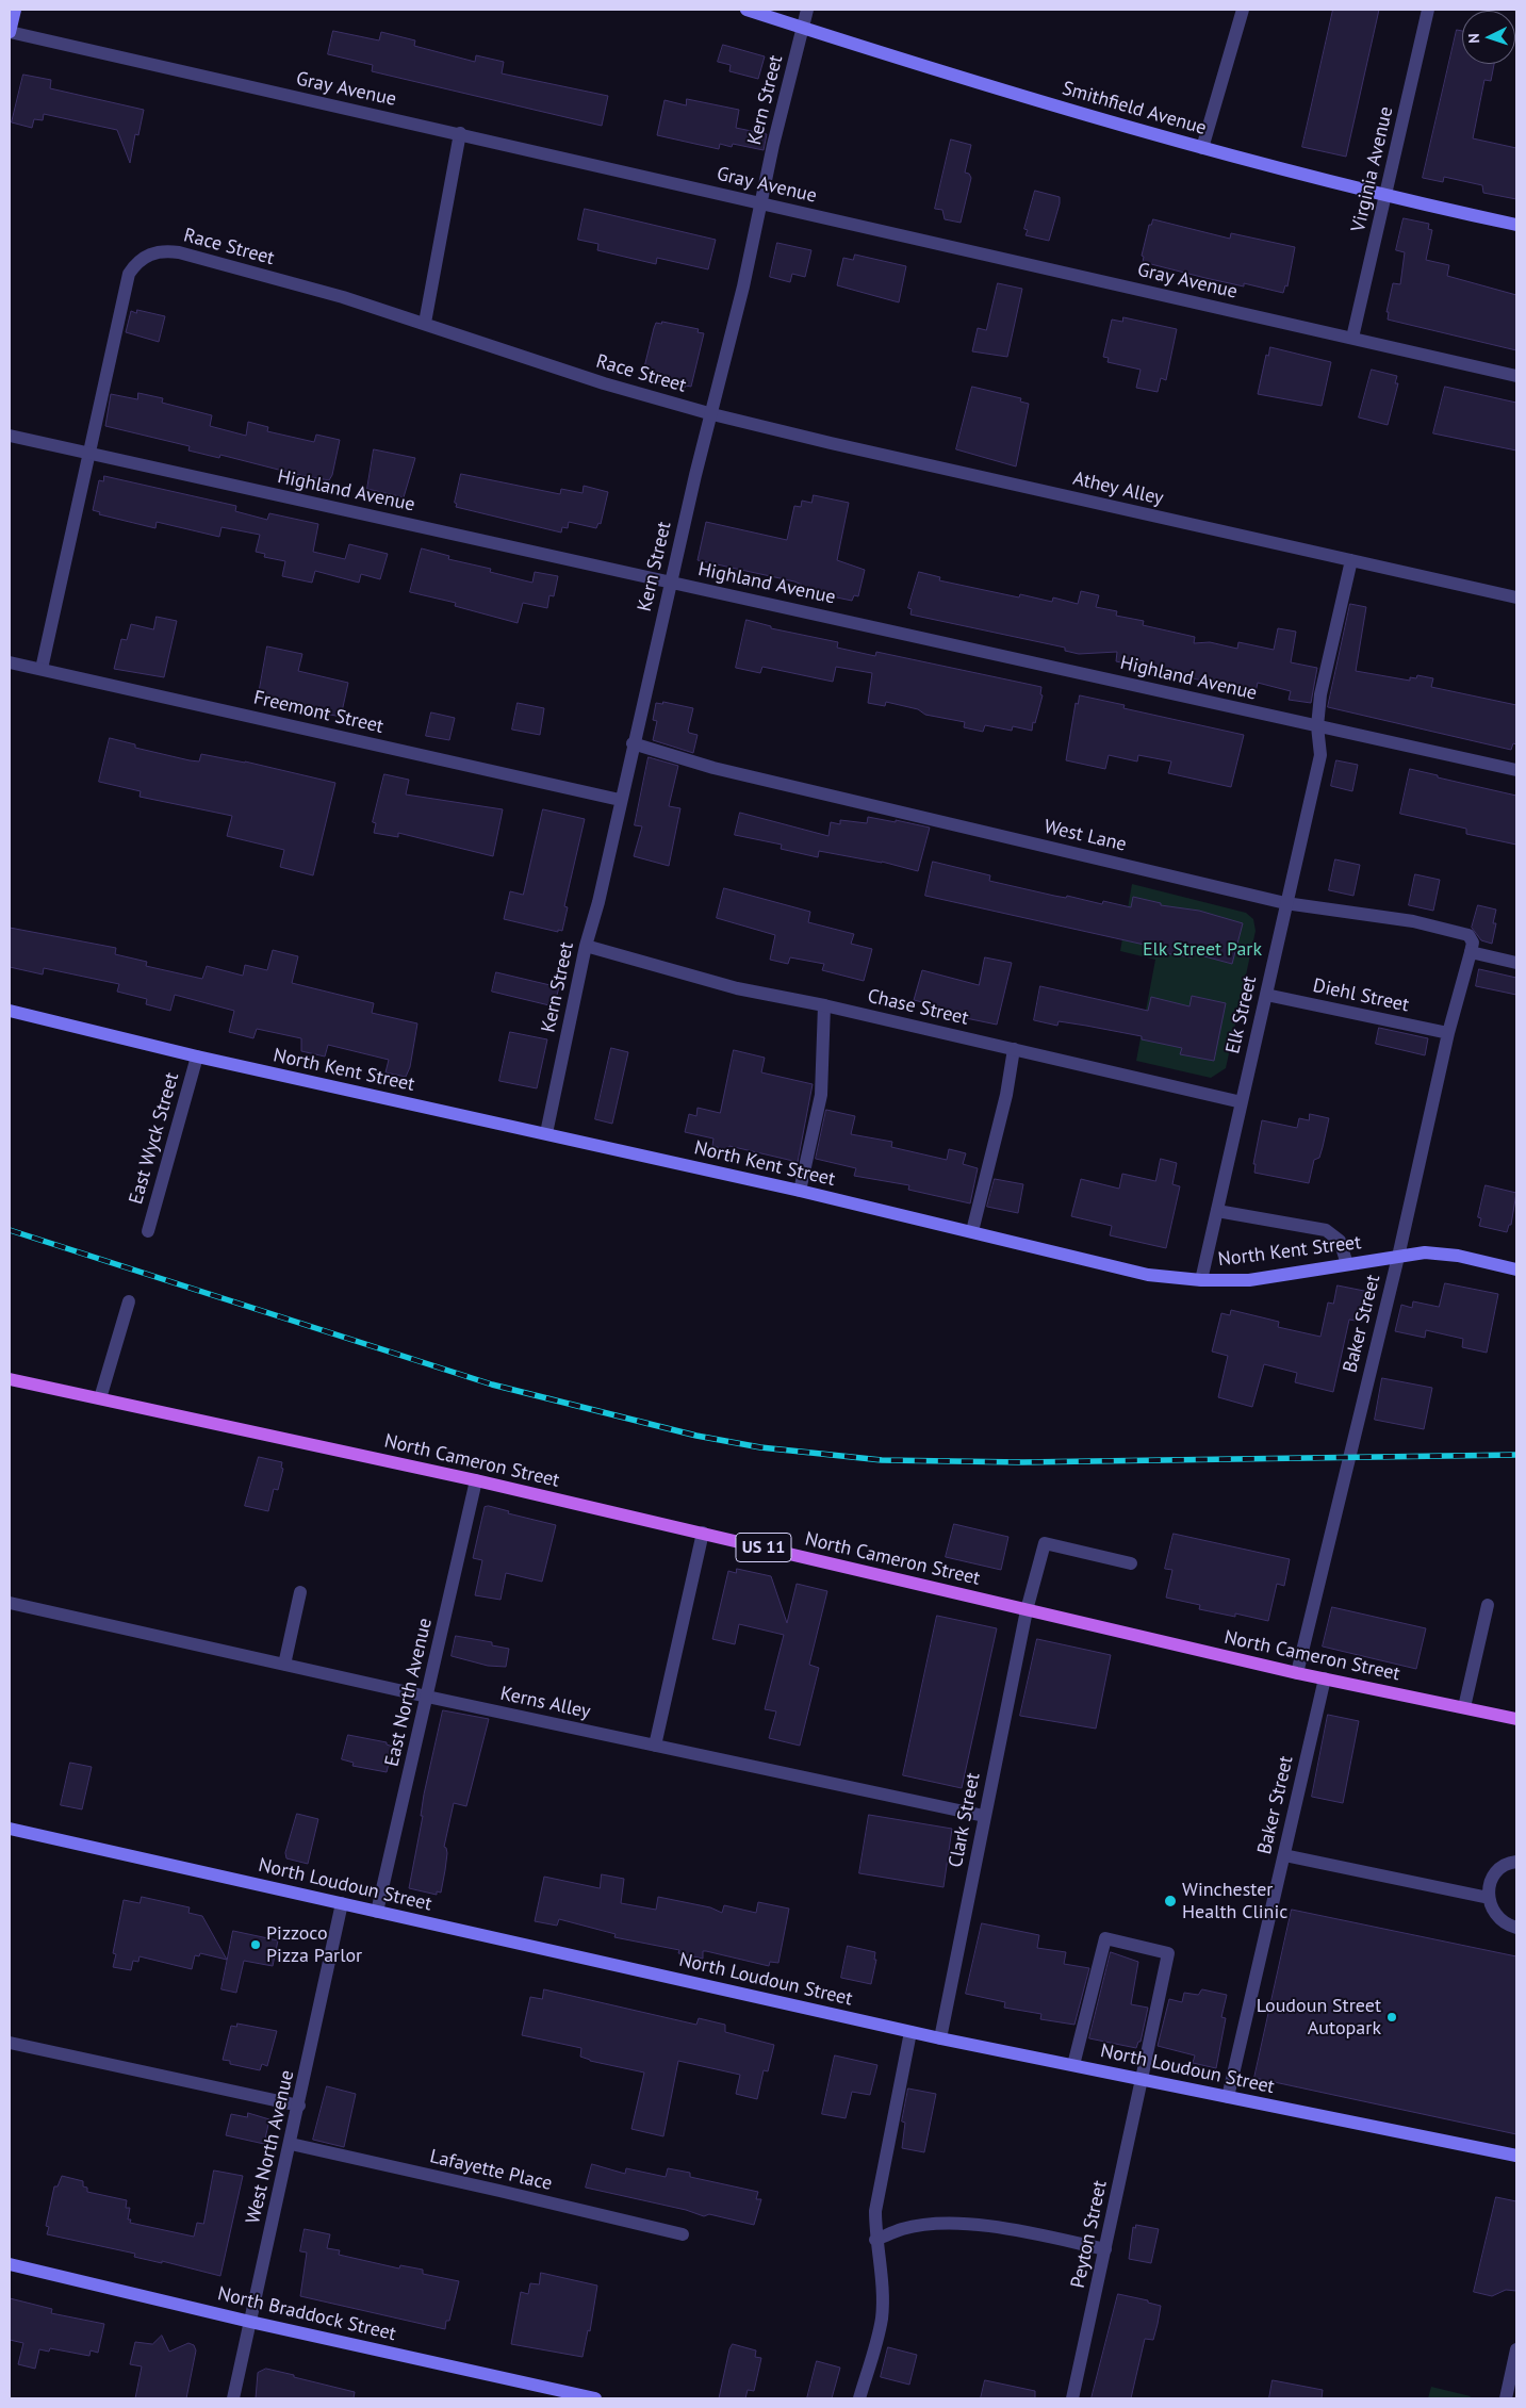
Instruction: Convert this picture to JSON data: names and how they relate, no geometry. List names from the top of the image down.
{
  "streets": {
    "main road": ["North Cameron Street", "US 11"],
    "street": [
      "Gray Avenue",
      "Kern Street",
      "Smithfield Avenue",
      "Virginia Avenue",
      "Race Street",
      "Athey Alley",
      "Highland Avenue",
      "Freemont Street",
      "West Lane",
      "Diehl Street",
      "Chase Street",
      "Elk Street",
      "North Kent Street",
      "East Wyck Street",
      "Baker Street",
      "East North Avenue",
      "Kerns Alley",
      "Clark Street",
      "North Loudoun Street",
      "West North Avenue",
      "Lafayette Place",
      "Peyton Street",
      "North Braddock Street"
    ]
  },
  "crossings": [
    ["Gray Avenue", "Kern Street"],
    ["Gray Avenue", "Virginia Avenue"],
    ["Kern Street", "Smithfield Avenue"],
    ["Kern Street", "Race Street"],
    ["Kern Street", "Athey Alley"],
    ["Kern Street", "Highland Avenue"],
    ["Kern Street", "Freemont Street"],
    ["Kern Street", "West Lane"],
    ["Kern Street", "Chase Street"],
    ["Kern Street", "North Kent Street"],
    ["Smithfield Avenue", "Virginia Avenue"],
    ["Race Street", "Athey Alley"],
    ["Race Street", "Highland Avenue"],
    ["Race Street", "Freemont Street"],
    ["Athey Alley", "Elk Street"],
    ["Highland Avenue", "Elk Street"],
    ["West Lane", "Elk Street"],
    ["West Lane", "Baker Street"],
    ["Diehl Street", "Elk Street"],
    ["Diehl Street", "Baker Street"],
    ["Chase Street", "Elk Street"],
    ["Elk Street", "North Kent Street"],
    ["North Kent Street", "East Wyck Street"],
    ["North Kent Street", "Baker Street"],
    ["Baker Street", "North Cameron Street"],
    ["Baker Street", "North Loudoun Street"],
    ["North Cameron Street", "East North Avenue"],
    ["North Cameron Street", "Clark Street"],
    ["East North Avenue", "Kerns Alley"],
    ["East North Avenue", "North Loudoun Street"],
    ["Kerns Alley", "Clark Street"],
    ["Clark Street", "North Loudoun Street"],
    ["North Loudoun Street", "West North Avenue"],
    ["North Loudoun Street", "Peyton Street"],
    ["West North Avenue", "Lafayette Place"],
    ["West North Avenue", "North Braddock Street"]
  ],
  "parks": ["Elk Street Park"],
  "places": ["Winchester Health Clinic", "Pizzoco Pizza Parlor", "Loudoun Street Autopark"],
  "north": "left"
}
